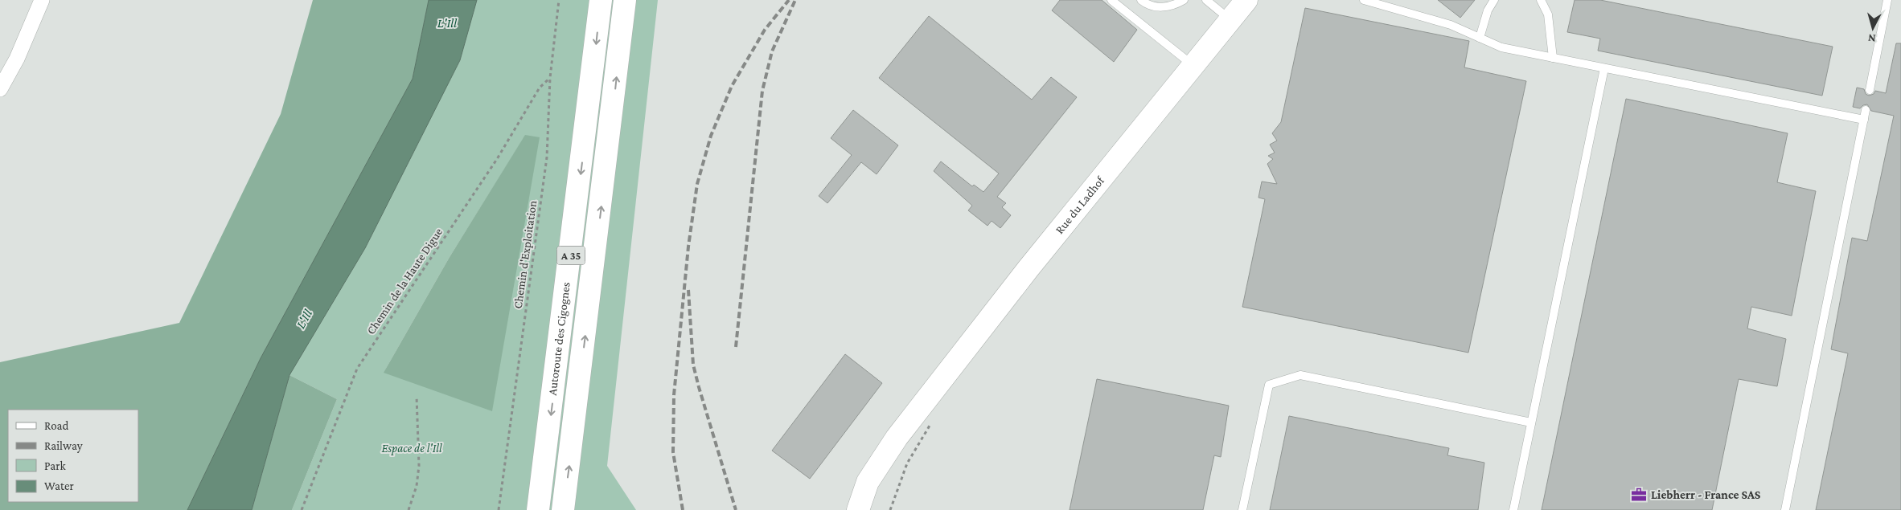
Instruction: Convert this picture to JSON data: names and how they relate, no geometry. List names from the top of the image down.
{
  "streets": {
    "main road": ["Rue du Ladhof", "A 35", "Autoroute des Cigognes"],
    "path": ["Chemin d'Exploitation", "Chemin de la Haute Digue"]
  },
  "crossings": [
    ["Chemin d'Exploitation", "Chemin de la Haute Digue"]
  ],
  "water": ["L'Ill"],
  "parks": ["Espace de l'Ill"],
  "places": {
    "office": ["Liebherr - France SAS"]
  },
  "legend": [
    "Road",
    "Railway",
    "Park",
    "Water"
  ],
  "north": "bottom"
}
